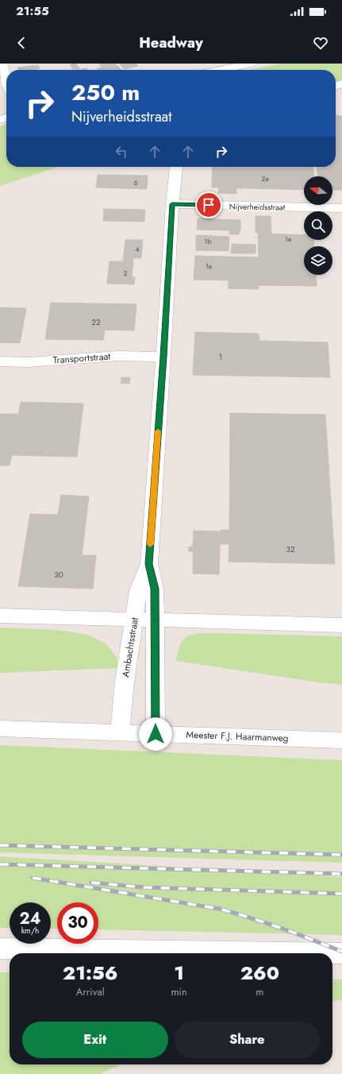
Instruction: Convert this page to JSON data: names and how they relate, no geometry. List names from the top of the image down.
{
  "streets": {
    "street": [
      "Nijverheidsstraat",
      "Transportstraat",
      "Ambachtsstraat",
      "Meester F.J. Haarmanweg"
    ]
  },
  "crossings": [
    ["Nijverheidsstraat", "Ambachtsstraat"],
    ["Transportstraat", "Ambachtsstraat"],
    ["Ambachtsstraat", "Meester F.J. Haarmanweg"]
  ],
  "house_numbers": [
    "2a",
    "6",
    "1a",
    "1b",
    "4",
    "1a",
    "2",
    "22",
    "1",
    "32",
    "30"
  ],
  "north": "left",
  "page": {
    "status": "21:55",
    "header": "Headway",
    "turn": ["250 m", "Nijverheidsstraat"],
    "speed": "24 km/h",
    "limit": "30",
    "eta": [
      "21:56",
      "Arrival",
      "1",
      "min",
      "260",
      "m"
    ],
    "buttons": ["Exit", "Share"]
  }
}
